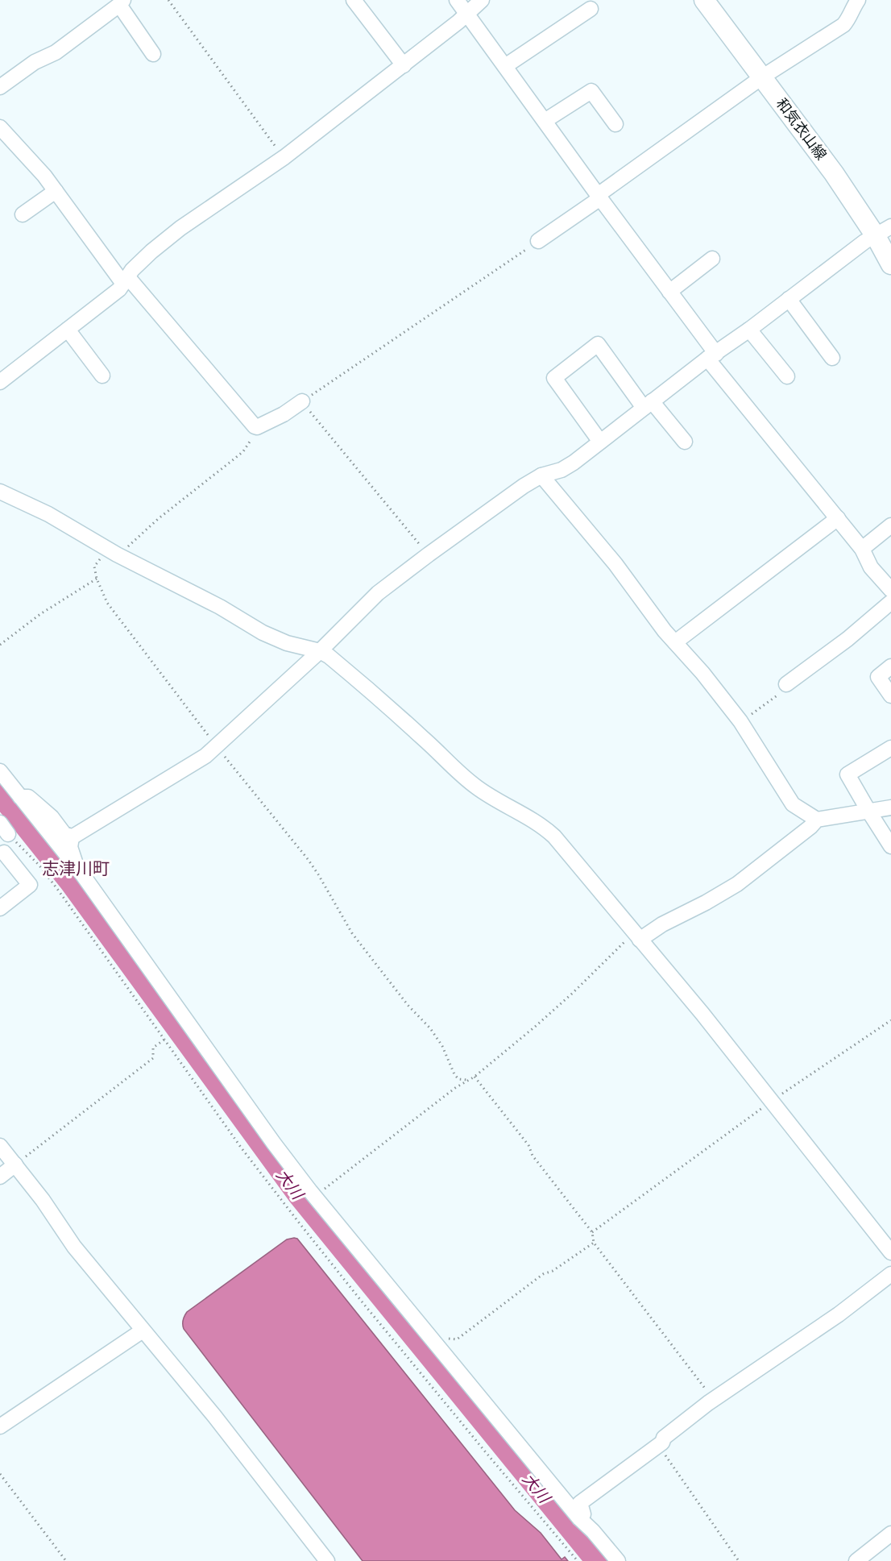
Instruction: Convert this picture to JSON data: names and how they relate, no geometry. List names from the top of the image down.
{
  "streets": {
    "main road": ["和気衣山線"]
  },
  "districts": ["志津川町"],
  "water": ["大川"]
}
